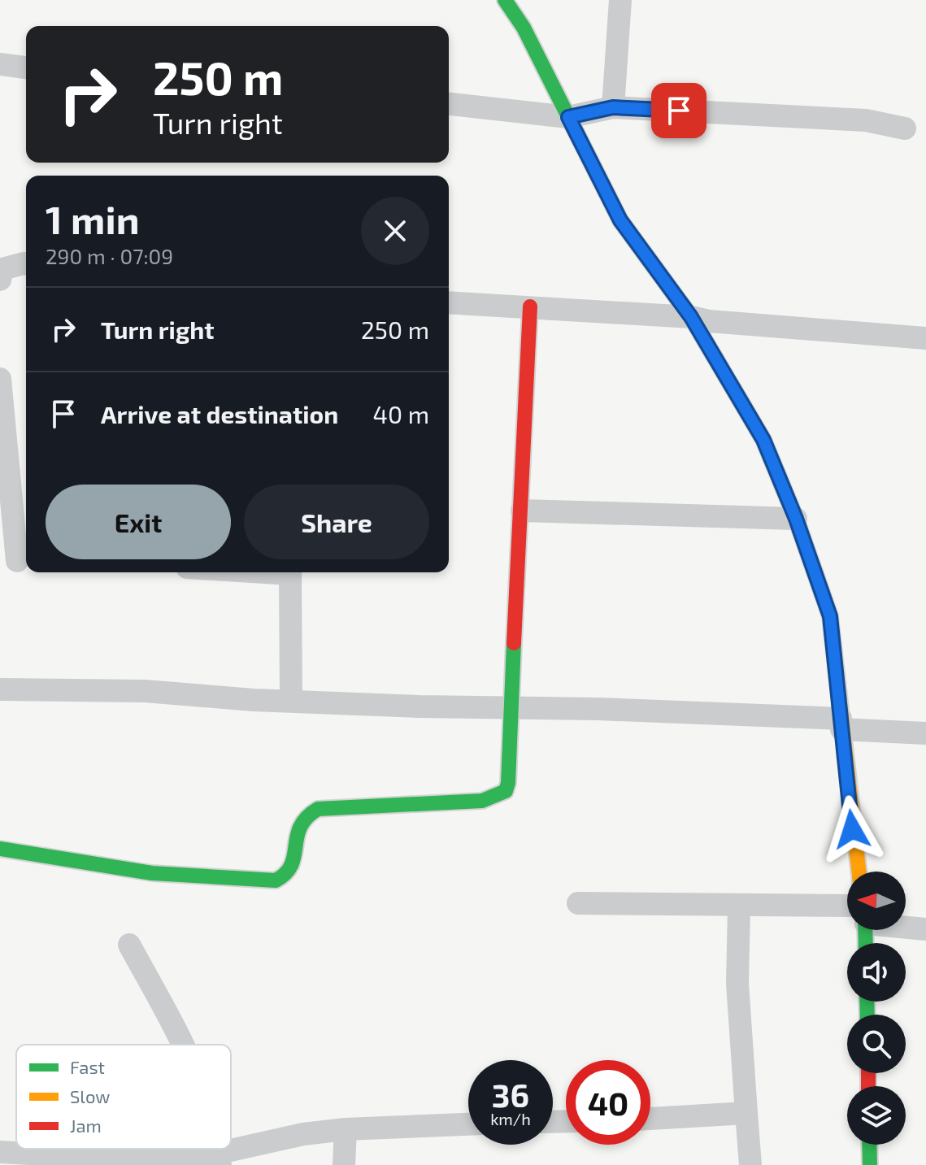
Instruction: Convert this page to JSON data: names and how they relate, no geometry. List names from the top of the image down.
{
  "legend": ["Fast", "Slow", "Jam"],
  "north": "left",
  "page": {
    "turn": ["250 m", "Turn right"],
    "heading": ["1 min", "290 m · 07:09"],
    "list": [
      {
        "name": "Turn right",
        "value": "250 m"
      },
      {
        "name": "Arrive at destination",
        "value": "40 m"
      }
    ],
    "buttons": ["Exit", "Share"],
    "speed": "36 km/h",
    "limit": "40"
  }
}
